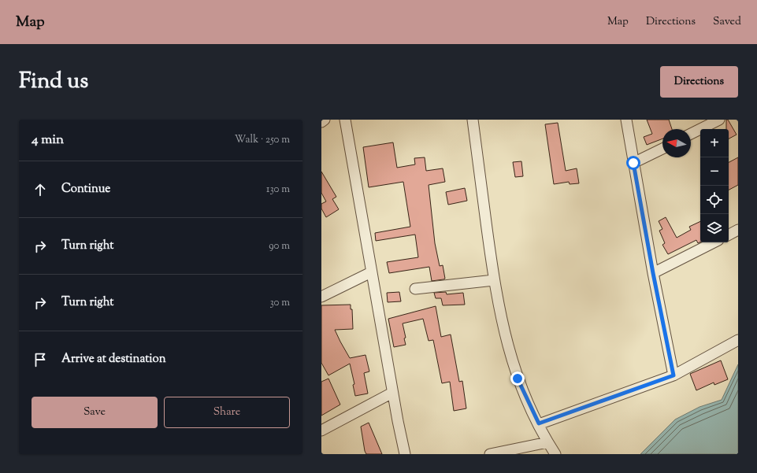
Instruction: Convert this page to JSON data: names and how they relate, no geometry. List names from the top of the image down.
{
  "north": "left",
  "page": {
    "header": "Map",
    "nav": ["Map", "Directions", "Saved"],
    "title": "Find us",
    "buttons": [
      "Directions",
      ["Save", "Share"]
    ],
    "heading": ["4 min", "Walk · 250 m"],
    "map_buttons": ["+", "−"],
    "list": [
      ["Continue", "130 m"],
      ["Turn right", "90 m"],
      ["Turn right", "30 m"],
      "Arrive at destination"
    ]
  }
}
